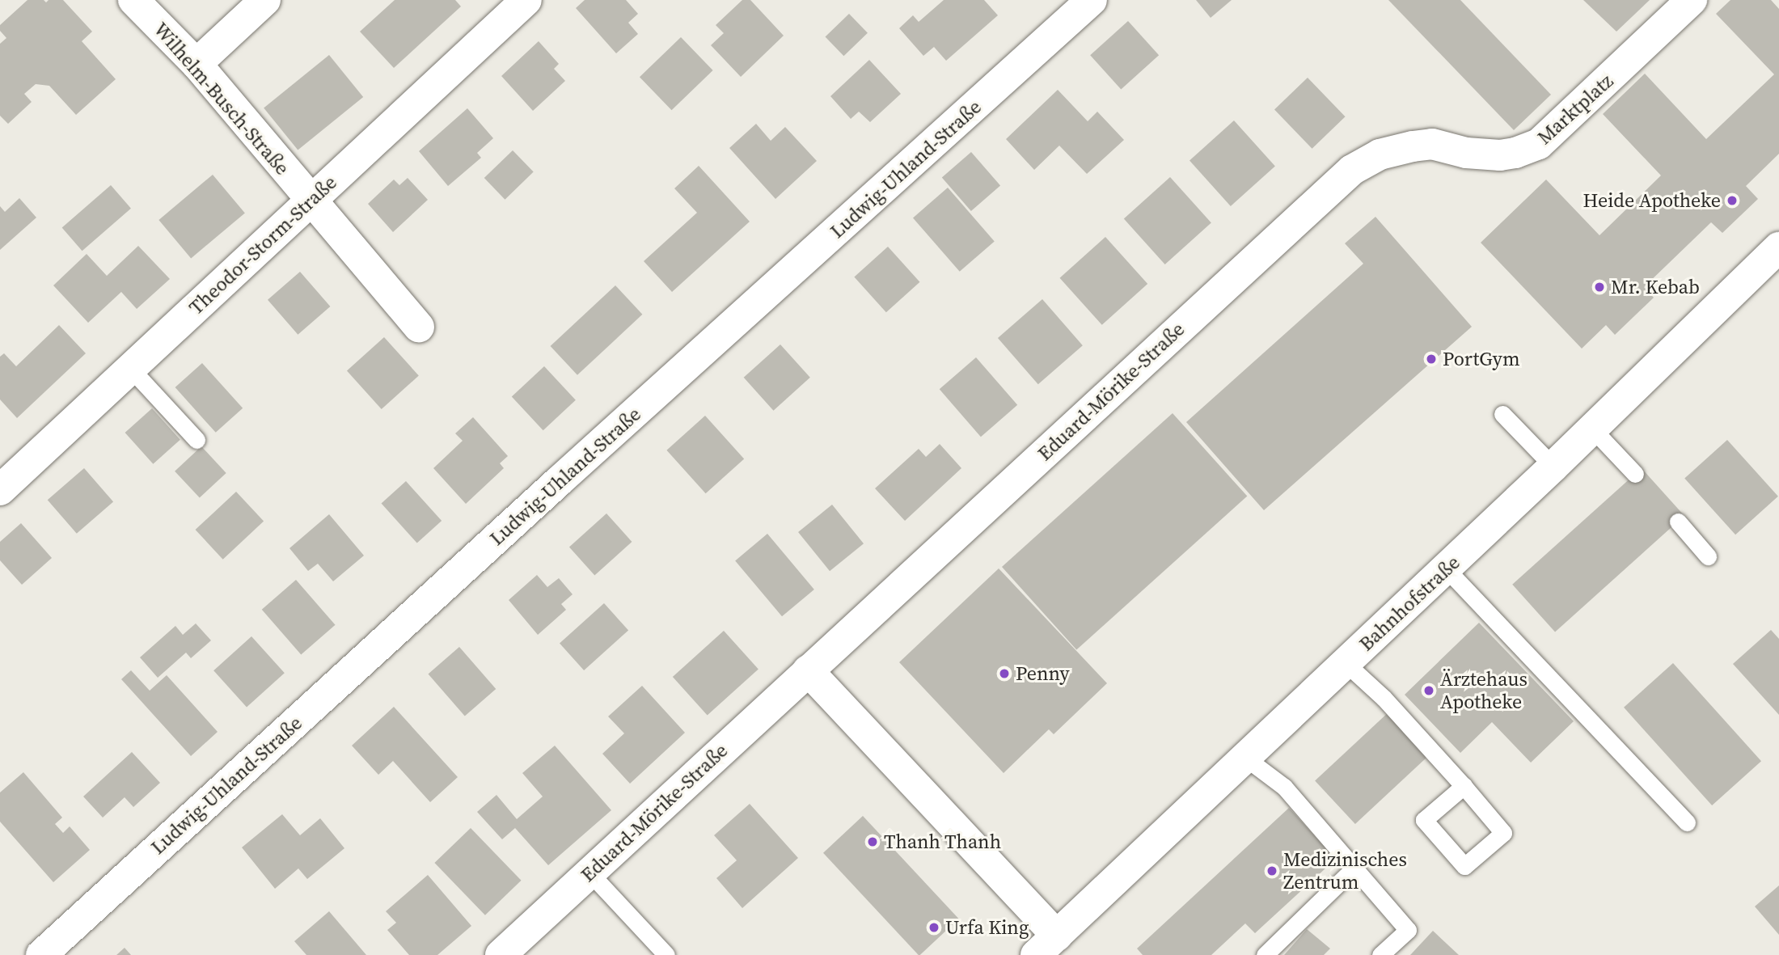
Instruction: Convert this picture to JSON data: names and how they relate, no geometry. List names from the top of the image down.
{
  "streets": {
    "street": [
      "Wilhelm-Busch-Straße",
      "Marktplatz",
      "Ludwig-Uhland-Straße",
      "Theodor-Storm-Straße",
      "Eduard-Mörike-Straße",
      "Bahnhofstraße"
    ]
  },
  "crossings": [
    ["Wilhelm-Busch-Straße", "Theodor-Storm-Straße"],
    ["Marktplatz", "Eduard-Mörike-Straße"]
  ],
  "places": [
    "Heide Apotheke",
    "Mr. Kebab",
    "PortGym",
    "Penny",
    "Ärztehaus Apotheke",
    "Thanh Thanh",
    "Medizinisches Zentrum",
    "Urfa King"
  ]
}
